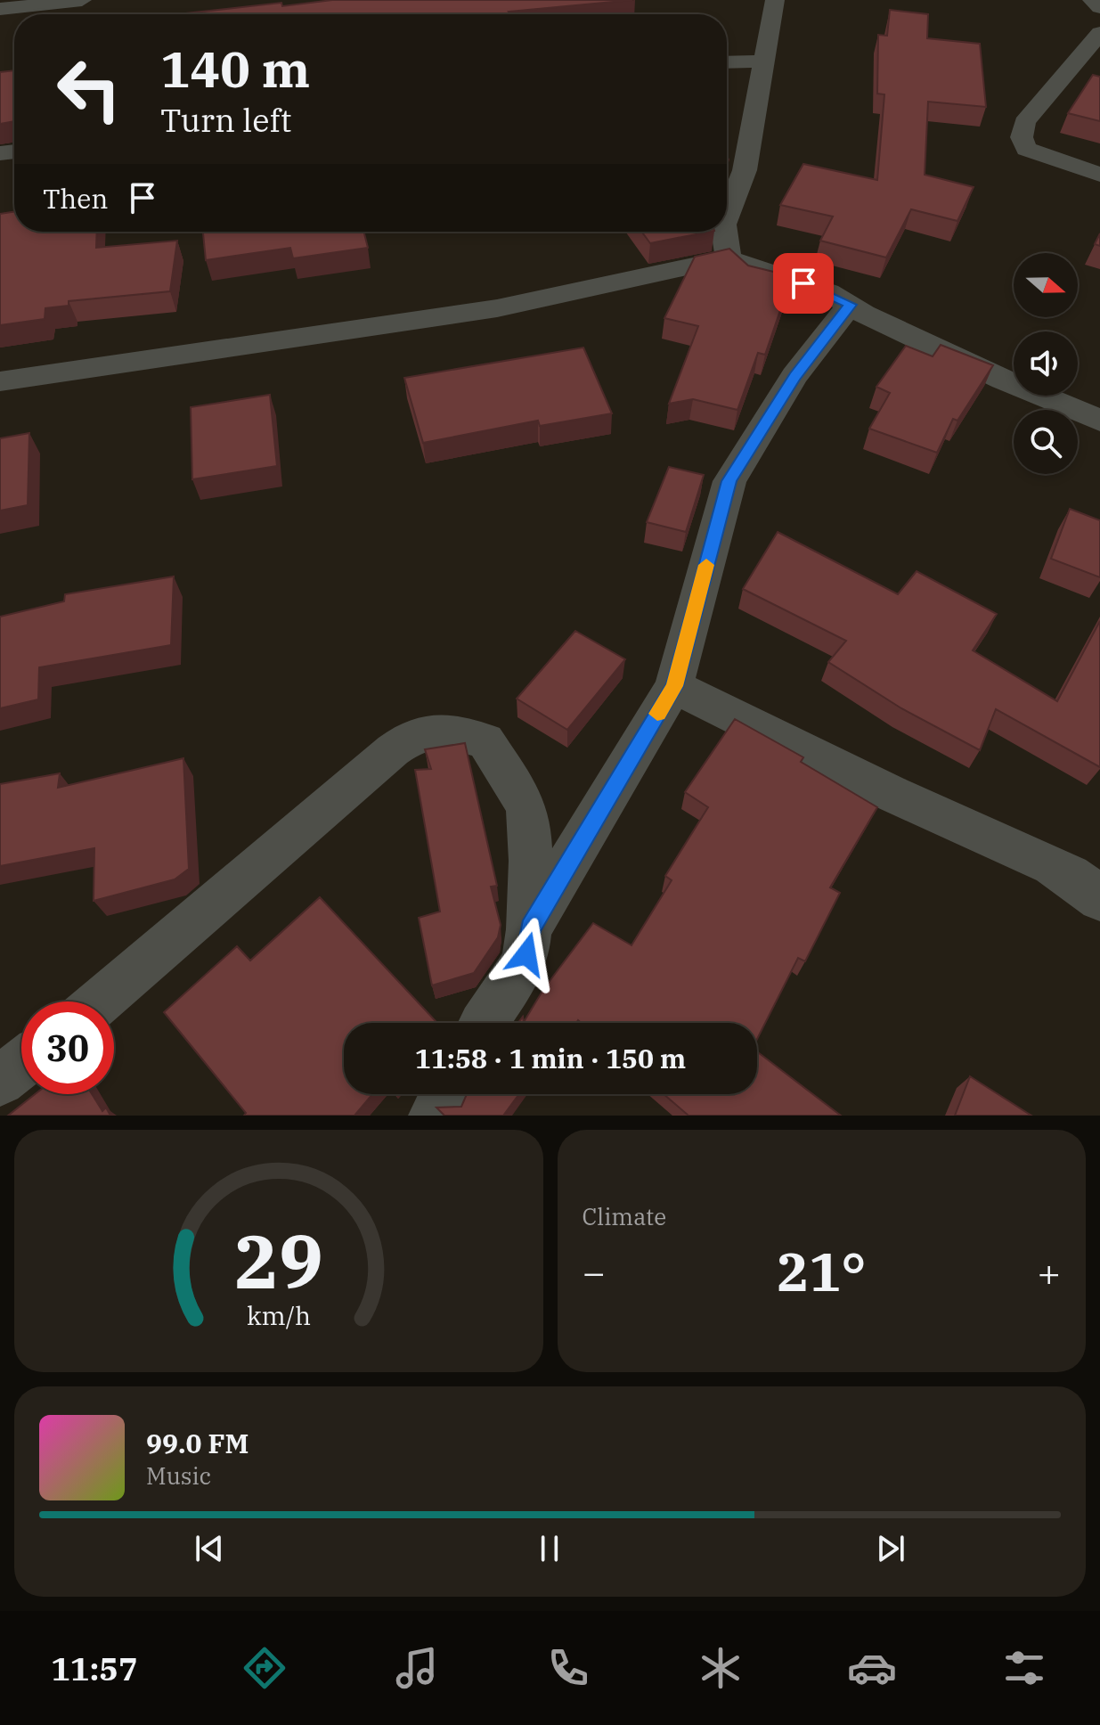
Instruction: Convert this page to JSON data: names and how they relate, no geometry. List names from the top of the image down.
{
  "north": "right",
  "page": {
    "turn": ["140 m", "Turn left"],
    "then": "Then",
    "limit": "30",
    "trip": "11:58 · 1 min · 150 m",
    "tile": "Climate",
    "heat": ["−", "21°", "+"],
    "song": ["99.0 FM", "Music"],
    "tabs": "11:57",
    "gauge": ["29", "km/h"]
  }
}
